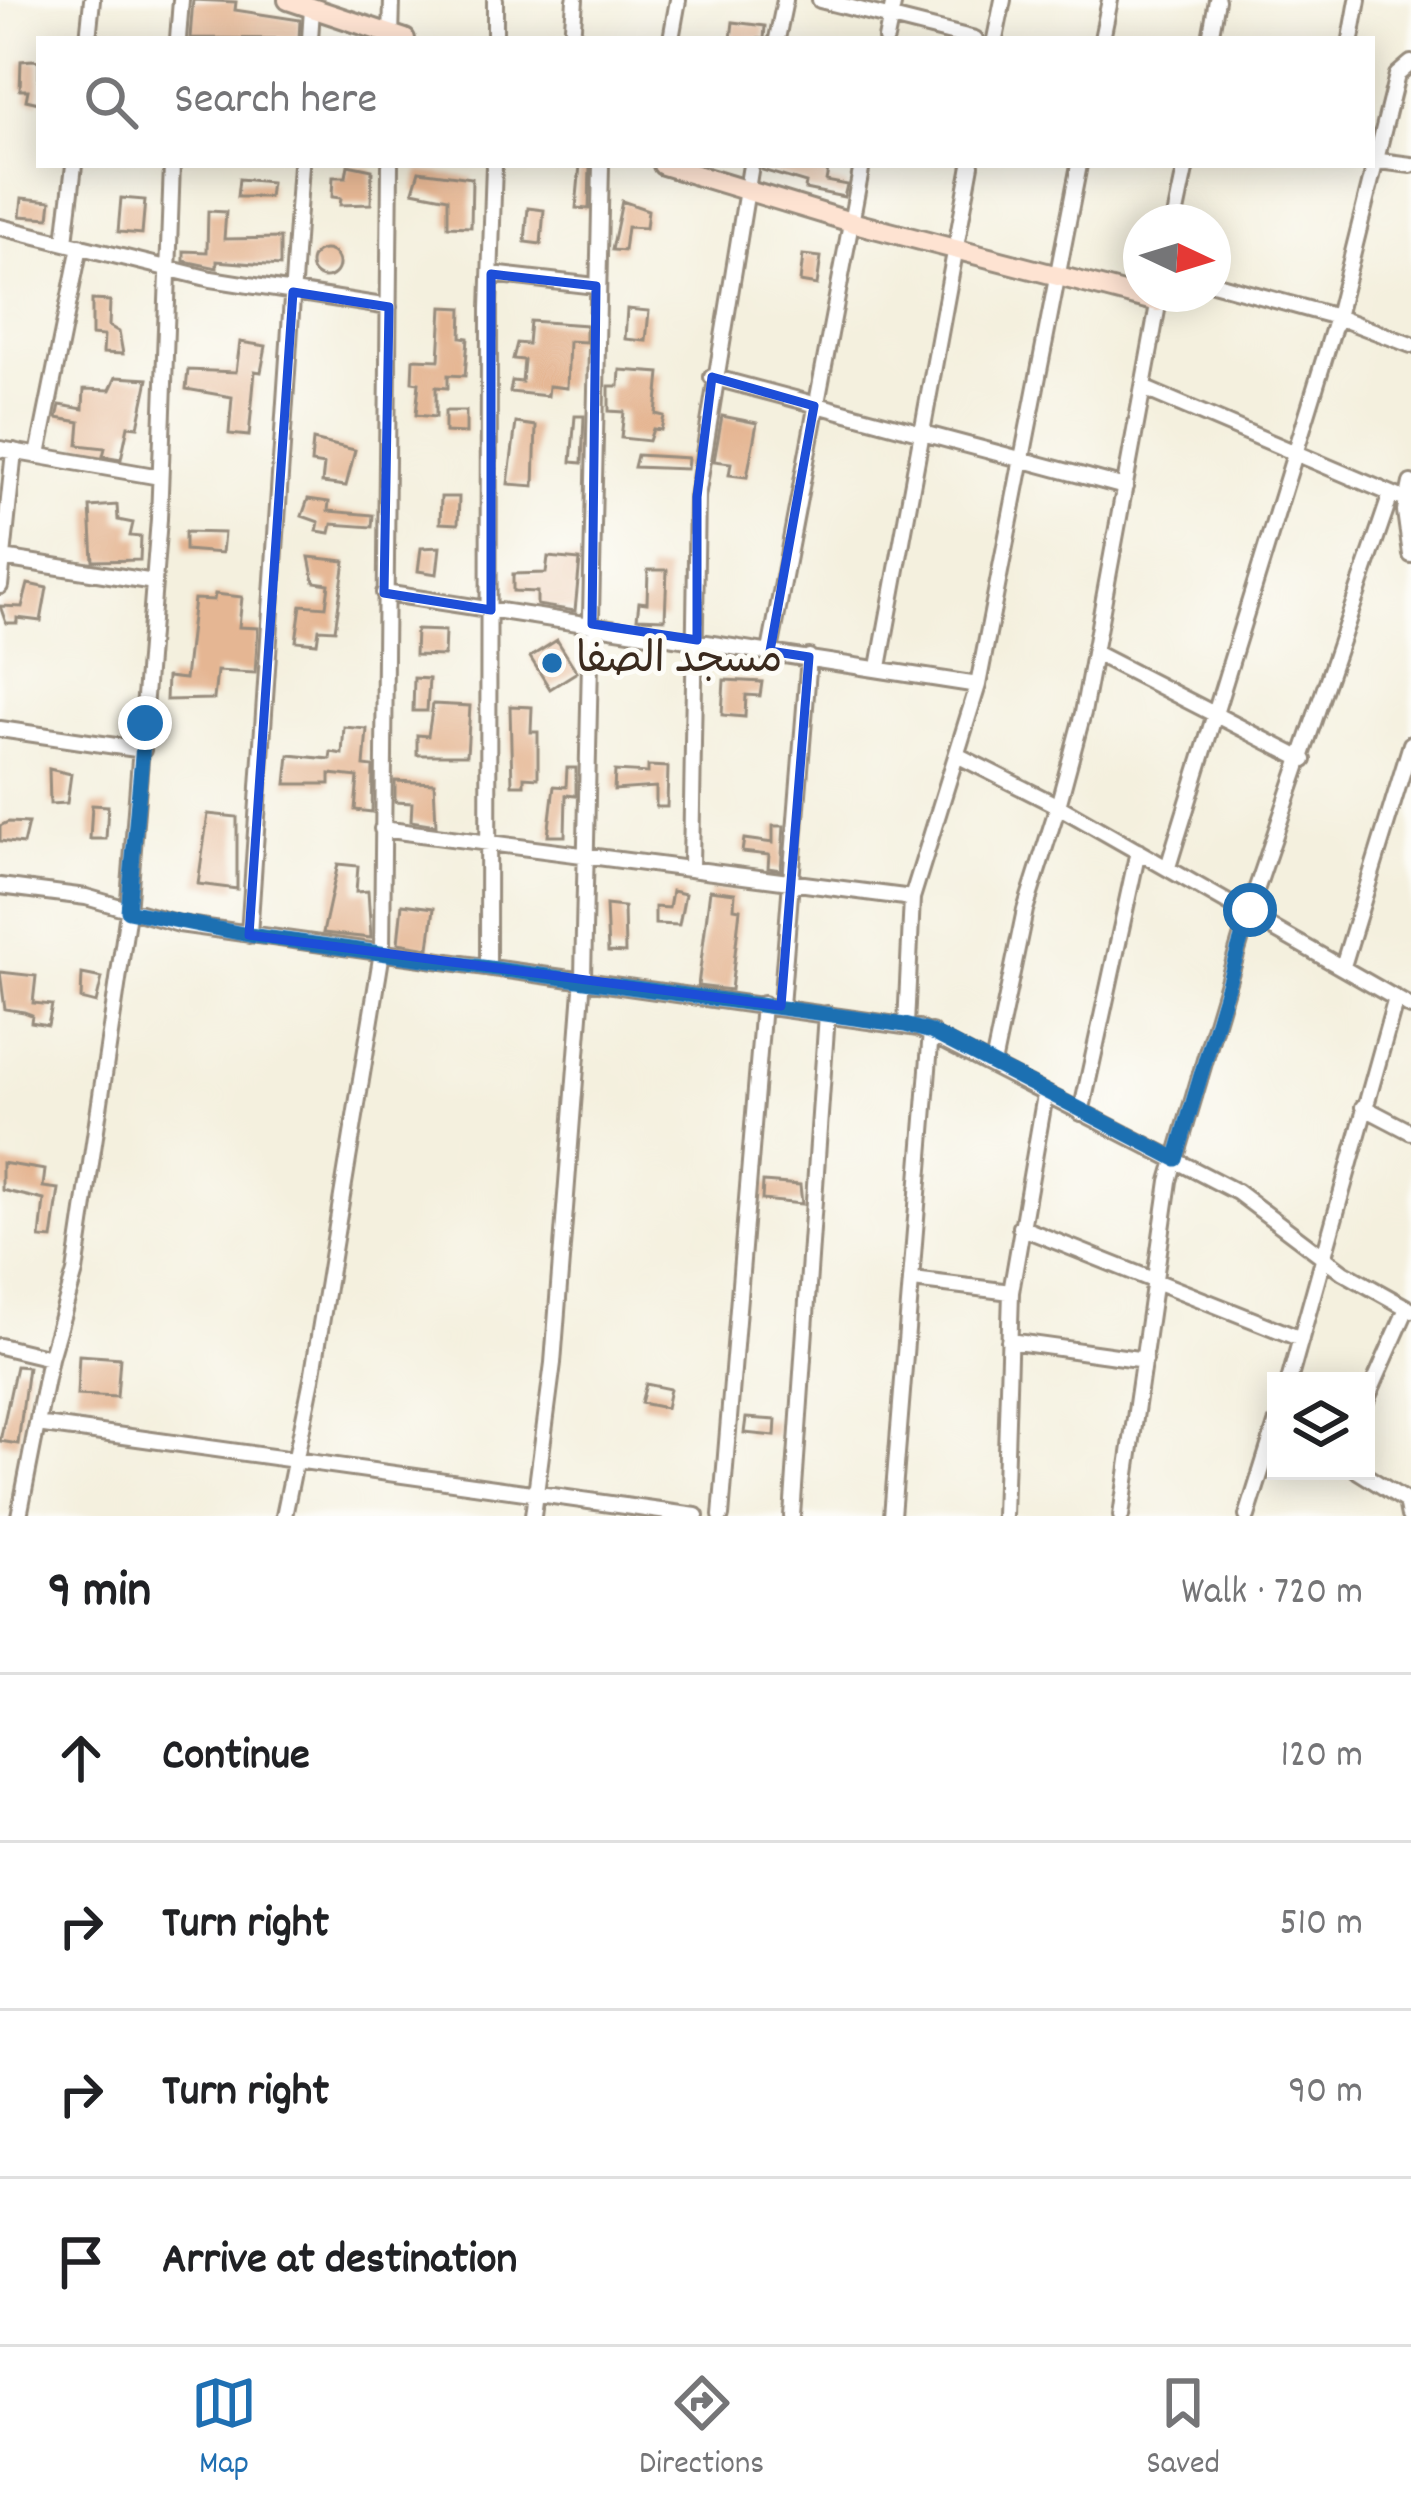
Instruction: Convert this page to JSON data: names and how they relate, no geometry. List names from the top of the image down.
{
  "places": ["مسجد الصفا"],
  "north": "right",
  "page": {
    "search": "Search here",
    "heading": ["9 min", "Walk · 720 m"],
    "list": [
      ["Continue", "120 m"],
      ["Turn right", "510 m"],
      ["Turn right", "90 m"],
      "Arrive at destination"
    ],
    "nav": ["Map", "Directions", "Saved"]
  }
}
